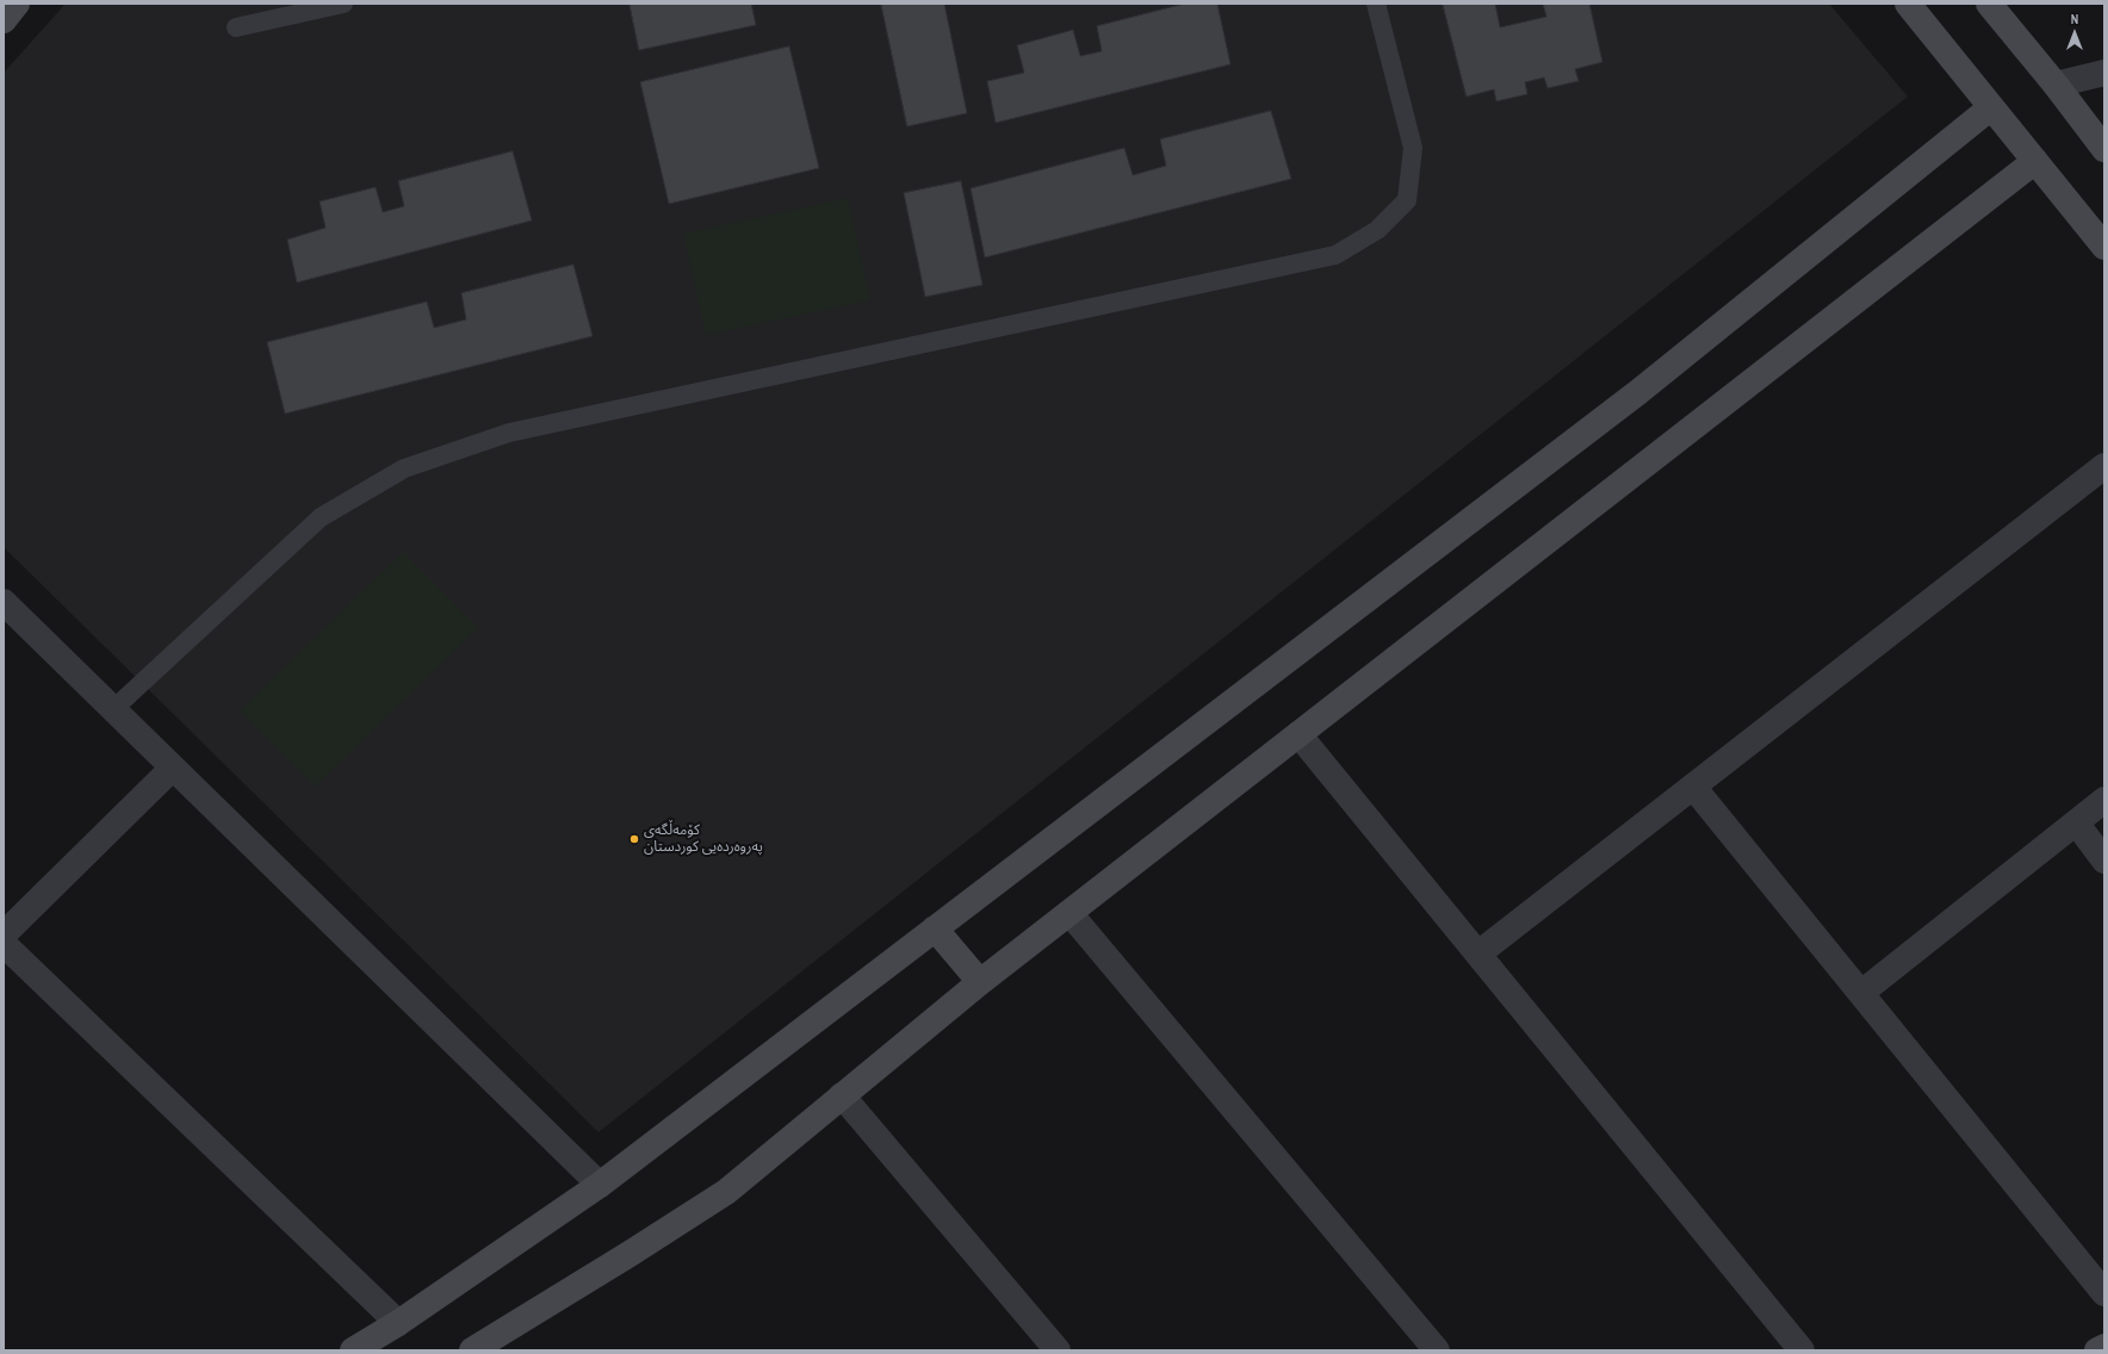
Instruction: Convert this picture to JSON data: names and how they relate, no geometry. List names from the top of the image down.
{
  "places": ["كۆمەڵگەی پەروەردەیی كوردستان"],
  "north": "top"
}
